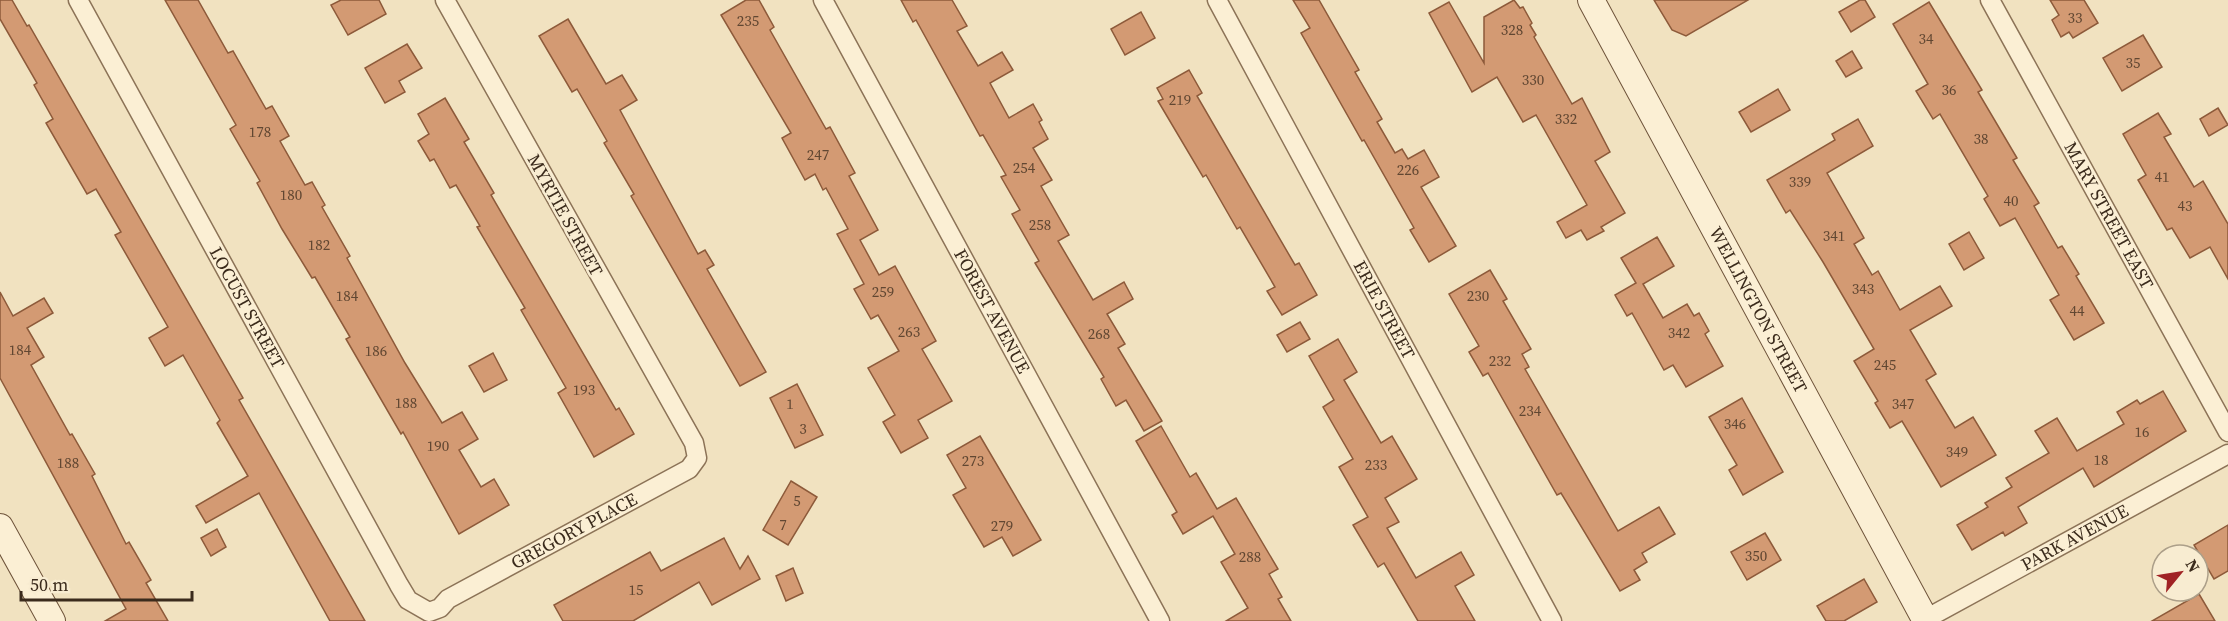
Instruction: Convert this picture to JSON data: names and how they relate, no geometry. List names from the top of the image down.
{
  "streets": {
    "street": [
      "MYRTIE STREET",
      "MARY STREET EAST",
      "LOCUST STREET",
      "FOREST AVENUE",
      "ERIE STREET",
      "WELLINGTON STREET",
      "GREGORY PLACE",
      "PARK AVENUE"
    ]
  },
  "crossings": [
    ["MYRTIE STREET", "GREGORY PLACE"],
    ["LOCUST STREET", "GREGORY PLACE"],
    ["WELLINGTON STREET", "PARK AVENUE"]
  ],
  "house_numbers": [
    "33",
    "235",
    "328",
    "34",
    "35",
    "330",
    "36",
    "219",
    "332",
    "178",
    "38",
    "247",
    "254",
    "226",
    "41",
    "339",
    "180",
    "40",
    "43",
    "258",
    "341",
    "182",
    "343",
    "259",
    "184",
    "230",
    "44",
    "263",
    "342",
    "268",
    "184",
    "186",
    "232",
    "245",
    "193",
    "188",
    "1",
    "347",
    "234",
    "346",
    "3",
    "16",
    "190",
    "349",
    "18",
    "273",
    "188",
    "233",
    "5",
    "7",
    "279",
    "350",
    "288",
    "15"
  ],
  "scale_bar": "50 m",
  "north": "top right"
}
